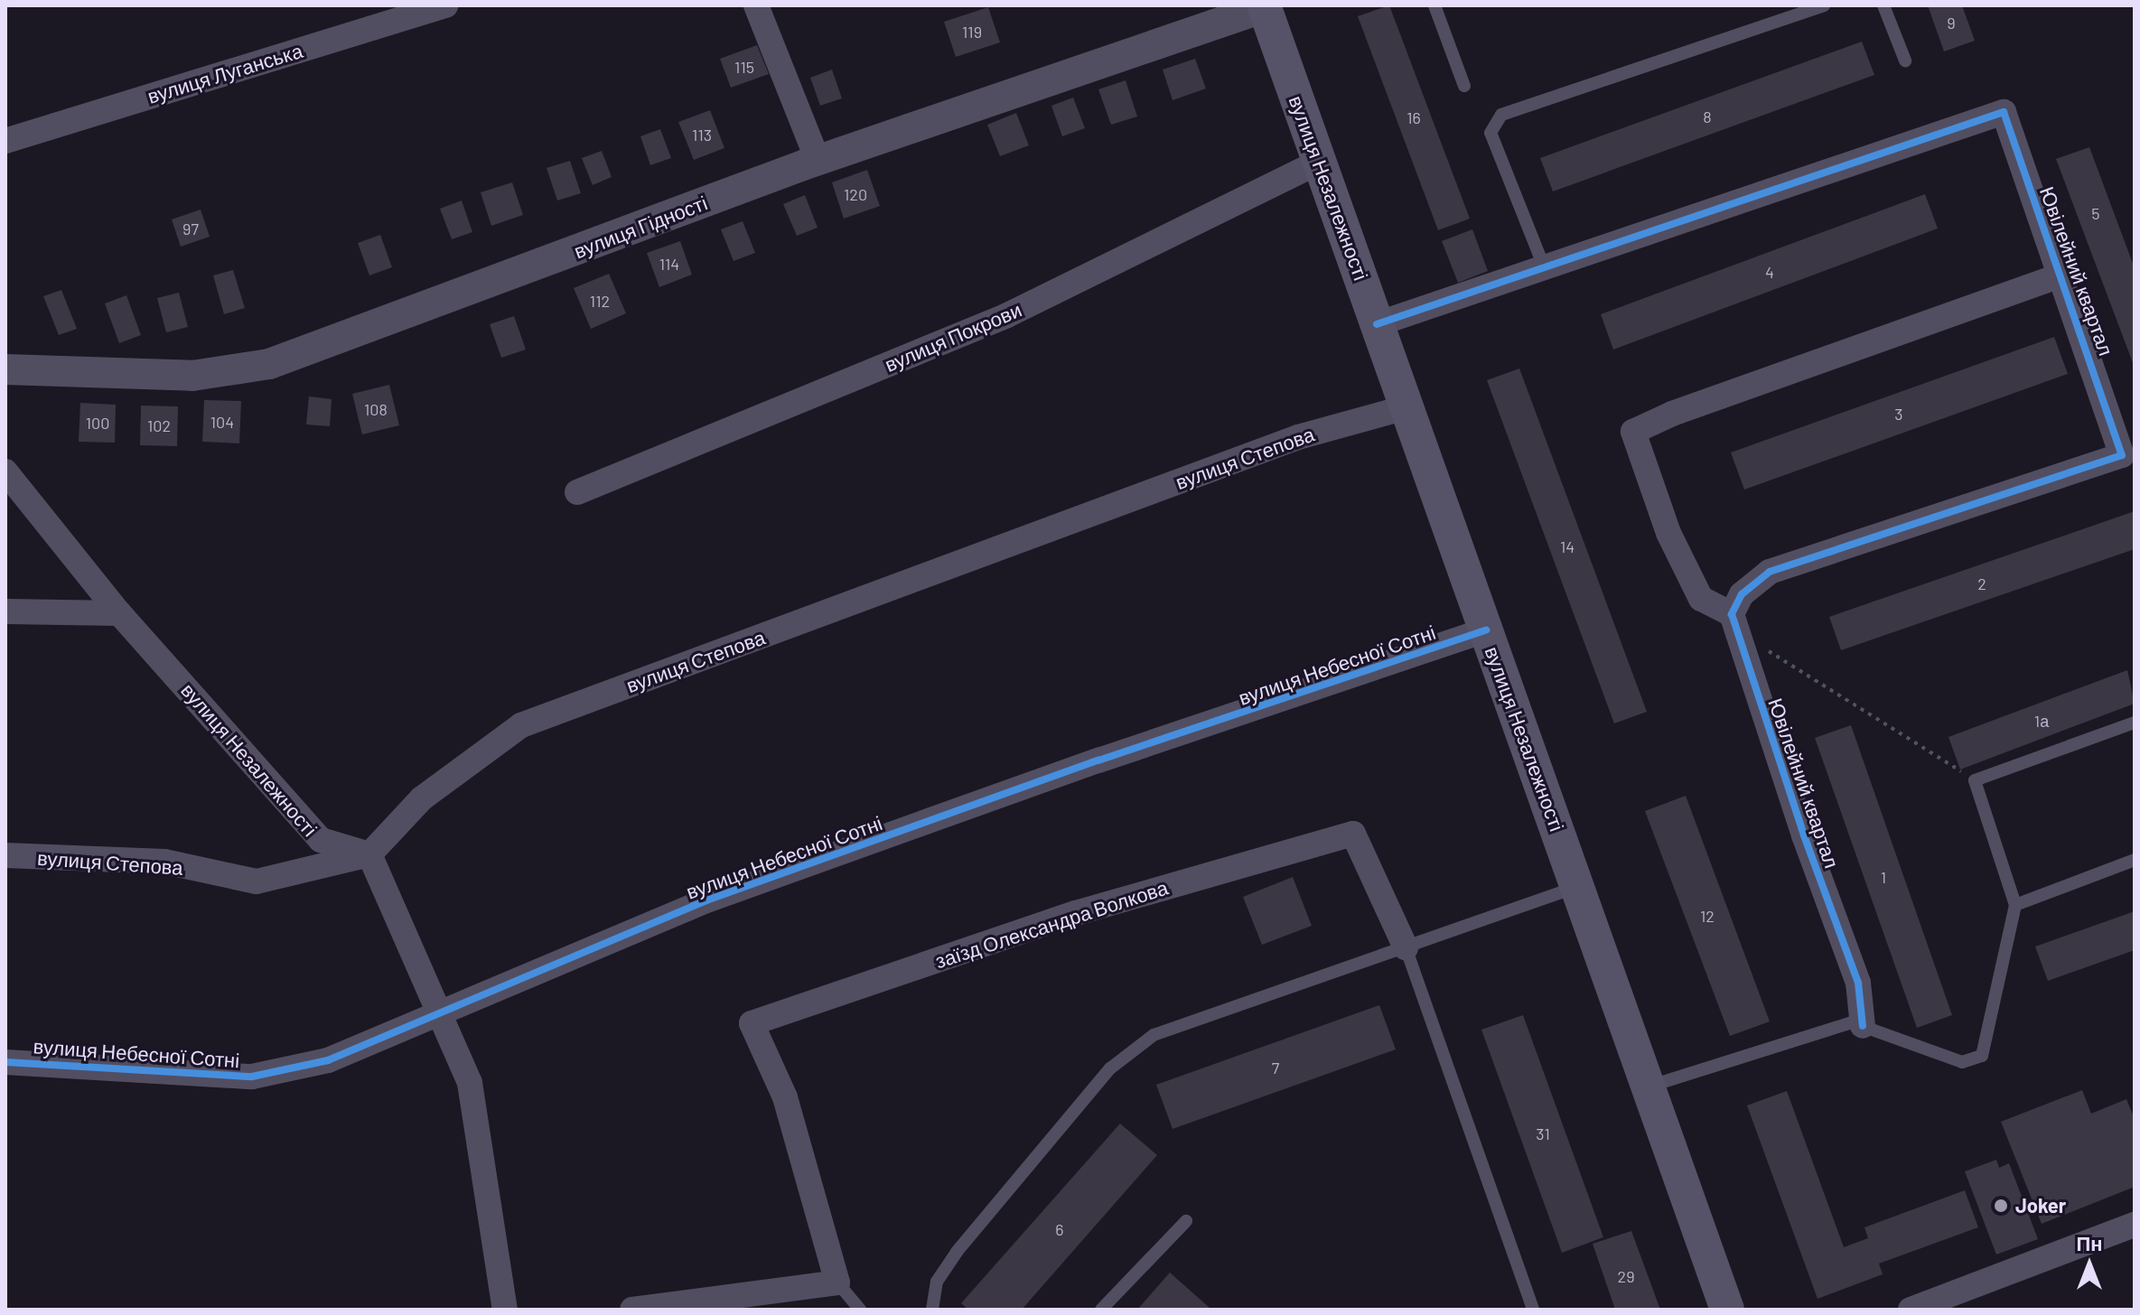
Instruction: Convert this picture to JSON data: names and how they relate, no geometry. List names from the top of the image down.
{
  "streets": {
    "main road": ["вулиця Незалежності"],
    "street": [
      "вулиця Луганська",
      "вулиця Гідності",
      "Ювілейний квартал",
      "вулиця Покрови",
      "вулиця Степова",
      "вулиця Небесної Сотні",
      "заїзд Олександра Волкова"
    ]
  },
  "crossings": [
    ["вулиця Незалежності", "вулиця Гідності"],
    ["вулиця Незалежності", "Ювілейний квартал"],
    ["вулиця Незалежності", "вулиця Покрови"],
    ["вулиця Незалежності", "вулиця Степова"],
    ["вулиця Незалежності", "вулиця Небесної Сотні"]
  ],
  "places": ["Joker"],
  "house_numbers": [
    "9",
    "119",
    "115",
    "8",
    "16",
    "113",
    "120",
    "5",
    "97",
    "114",
    "4",
    "112",
    "108",
    "3",
    "104",
    "100",
    "102",
    "14",
    "2",
    "1а",
    "1",
    "12",
    "7",
    "31",
    "6",
    "29"
  ],
  "north": "top"
}
